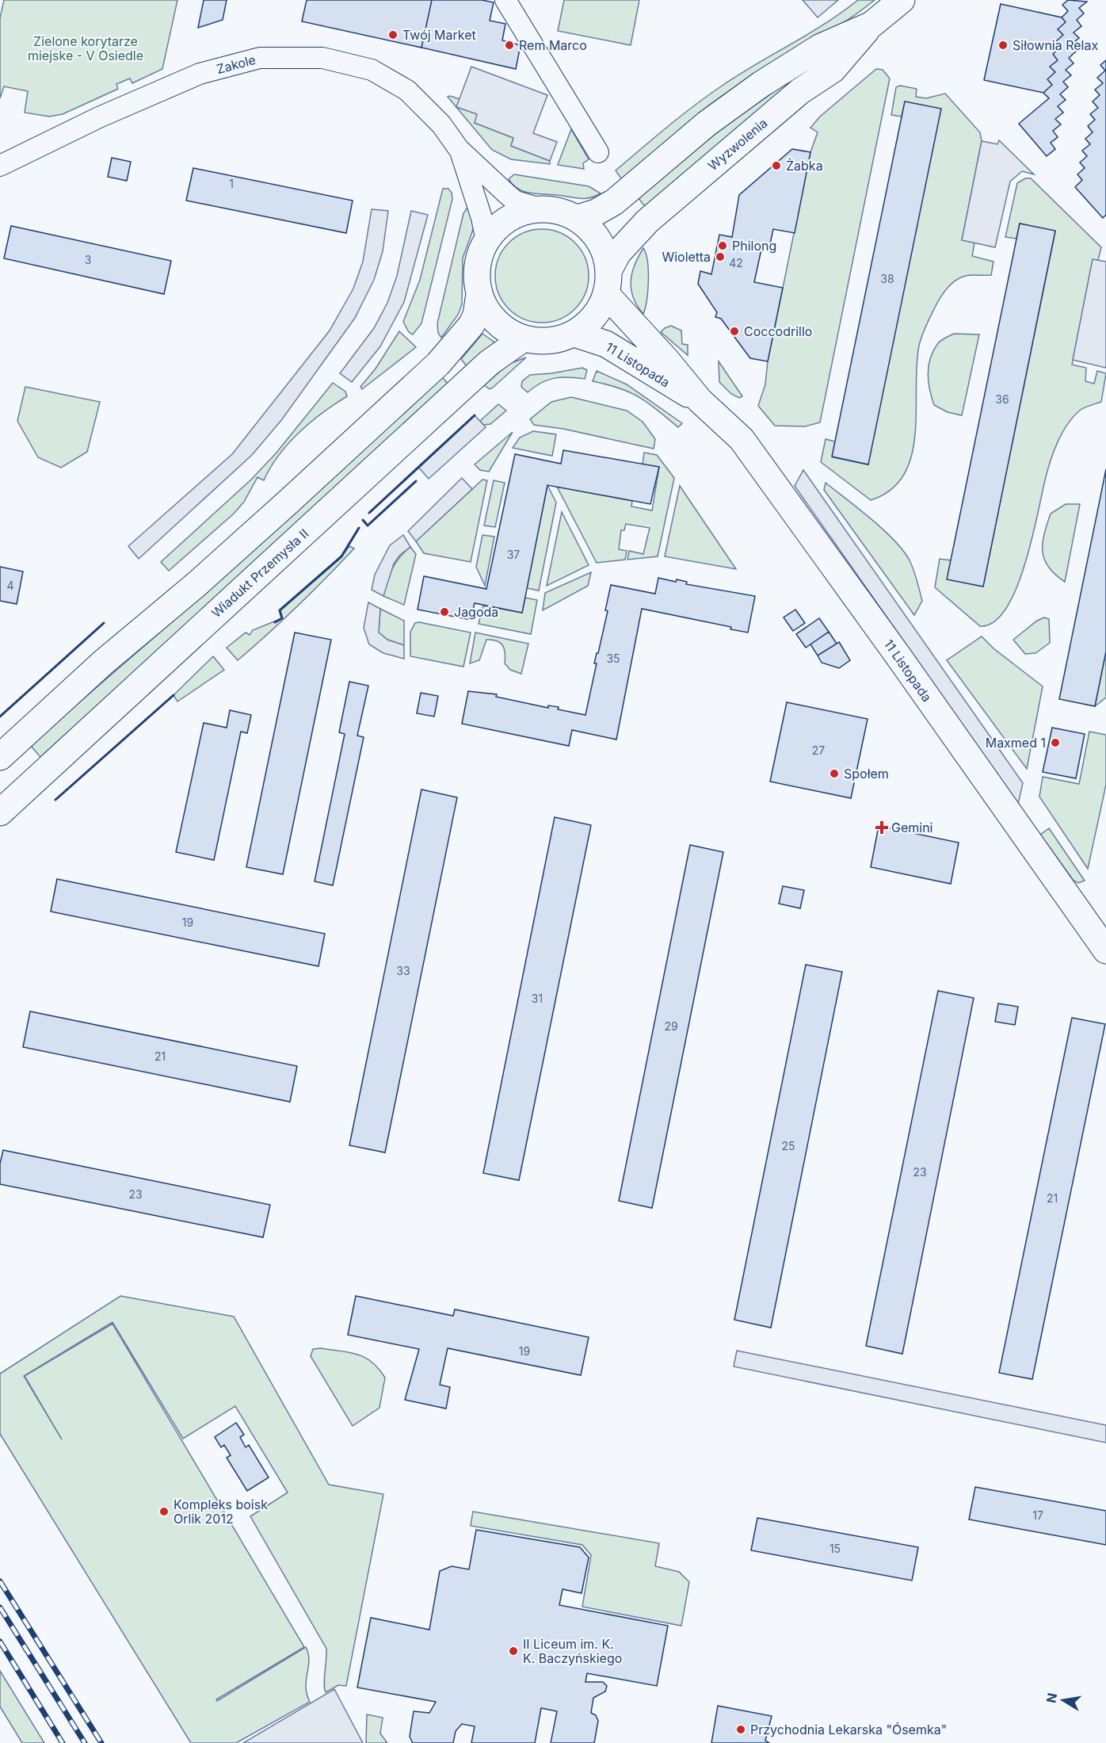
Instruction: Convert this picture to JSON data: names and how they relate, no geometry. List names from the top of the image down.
{
  "streets": {
    "main road": ["Wyzwolenia", "11 Listopada", "Wiadukt Przemysła II"],
    "street": ["Zakole"]
  },
  "crossings": [
    ["Zakole", "Wyzwolenia"],
    ["Zakole", "11 Listopada"],
    ["Zakole", "Wiadukt Przemysła II"],
    ["Wyzwolenia", "11 Listopada"],
    ["Wyzwolenia", "Wiadukt Przemysła II"],
    ["11 Listopada", "Wiadukt Przemysła II"]
  ],
  "parks": ["Zielone korytarze miejske - V Osiedle"],
  "places": {
    "other": [
      "Twój Market",
      "Rem Marco",
      "Siłownia Relax",
      "Żabka",
      "Philong",
      "Wioletta",
      "Coccodrillo",
      "Jagoda",
      "Maxmed 1",
      "Społem",
      "Kompleks boisk Orlik 2012",
      "II Liceum im. K. K. Baczyńskiego",
      "Przychodnia Lekarska \"Ósemka\""
    ],
    "health": ["Gemini"]
  },
  "house_numbers": [
    "1",
    "3",
    "42",
    "38",
    "36",
    "37",
    "4",
    "35",
    "27",
    "19",
    "33",
    "31",
    "29",
    "21",
    "25",
    "23",
    "23",
    "21",
    "19",
    "17",
    "15"
  ],
  "north": "left"
}
